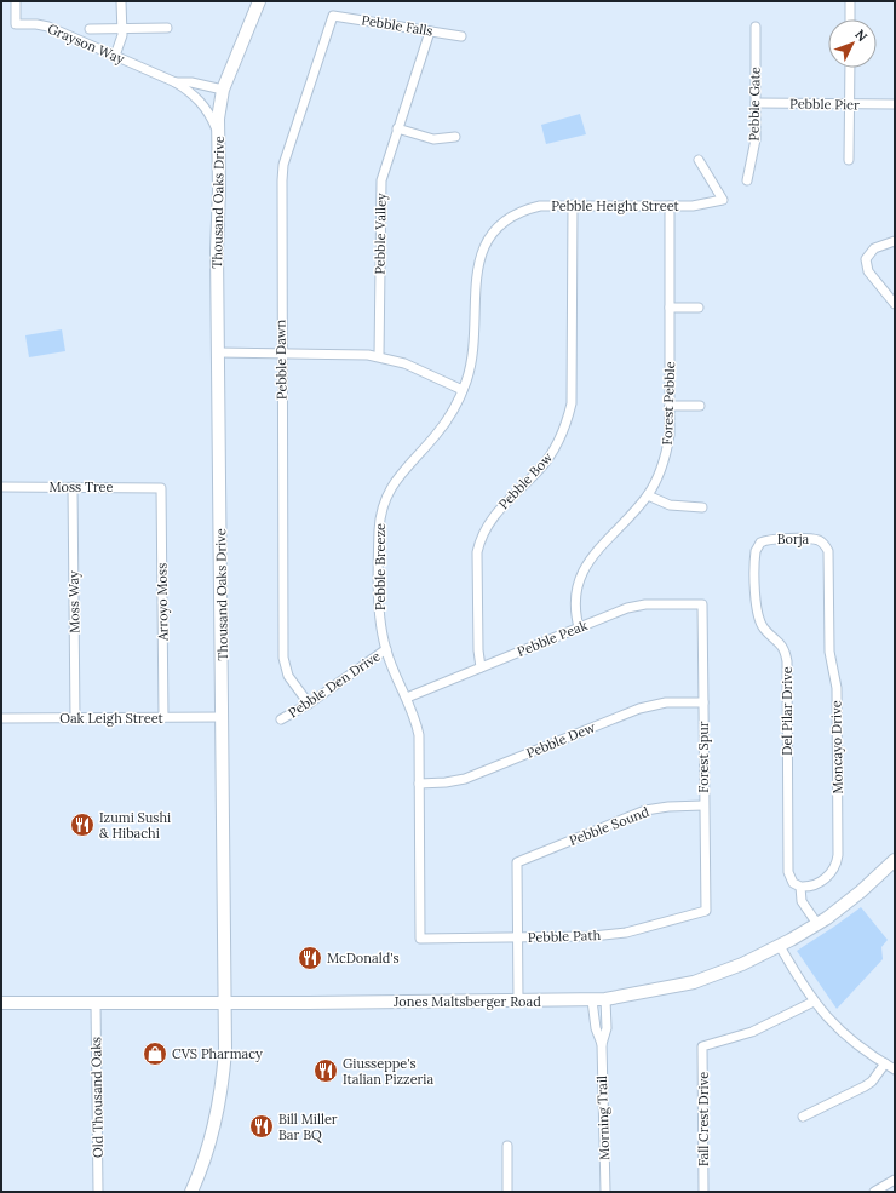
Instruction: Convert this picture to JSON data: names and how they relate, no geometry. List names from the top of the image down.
{
  "streets": {
    "main road": ["Thousand Oaks Drive", "Jones Maltsberger Road"],
    "street": [
      "Pebble Falls",
      "Grayson Way",
      "Pebble Gate",
      "Pebble Pier",
      "Pebble Height Street",
      "Pebble Valley",
      "Pebble Dawn",
      "Forest Pebble",
      "Pebble Bow",
      "Moss Tree",
      "Borja",
      "Pebble Breeze",
      "Moss Way",
      "Arroyo Moss",
      "Pebble Peak",
      "Pebble Den Drive",
      "Del Pilar Drive",
      "Oak Leigh Street",
      "Pebble Dew",
      "Moncayo Drive",
      "Forest Spur",
      "Pebble Sound",
      "Pebble Path",
      "Old Thousand Oaks",
      "Morning Trail",
      "Fall Crest Drive"
    ]
  },
  "crossings": [
    ["Pebble Falls", "Pebble Valley"],
    ["Pebble Falls", "Pebble Dawn"],
    ["Grayson Way", "Thousand Oaks Drive"],
    ["Pebble Gate", "Pebble Pier"],
    ["Thousand Oaks Drive", "Oak Leigh Street"],
    ["Thousand Oaks Drive", "Jones Maltsberger Road"],
    ["Pebble Height Street", "Forest Pebble"],
    ["Pebble Height Street", "Pebble Bow"],
    ["Pebble Height Street", "Pebble Breeze"],
    ["Pebble Dawn", "Pebble Den Drive"],
    ["Forest Pebble", "Pebble Peak"],
    ["Pebble Bow", "Pebble Peak"],
    ["Moss Tree", "Moss Way"],
    ["Moss Tree", "Arroyo Moss"],
    ["Borja", "Del Pilar Drive"],
    ["Borja", "Moncayo Drive"],
    ["Pebble Breeze", "Pebble Peak"],
    ["Pebble Breeze", "Pebble Den Drive"],
    ["Pebble Breeze", "Pebble Dew"],
    ["Pebble Breeze", "Pebble Path"],
    ["Moss Way", "Oak Leigh Street"],
    ["Arroyo Moss", "Oak Leigh Street"],
    ["Pebble Peak", "Forest Spur"],
    ["Del Pilar Drive", "Moncayo Drive"],
    ["Pebble Dew", "Forest Spur"],
    ["Forest Spur", "Pebble Sound"],
    ["Forest Spur", "Pebble Path"],
    ["Pebble Sound", "Pebble Path"],
    ["Jones Maltsberger Road", "Old Thousand Oaks"],
    ["Jones Maltsberger Road", "Morning Trail"]
  ],
  "places": {
    "restaurant": [
      "Izumi Sushi & Hibachi",
      "McDonald's",
      "Giusseppe's Italian Pizzeria",
      "Bill Miller Bar BQ"
    ],
    "shop": ["CVS Pharmacy"]
  },
  "north": "top right"
}
